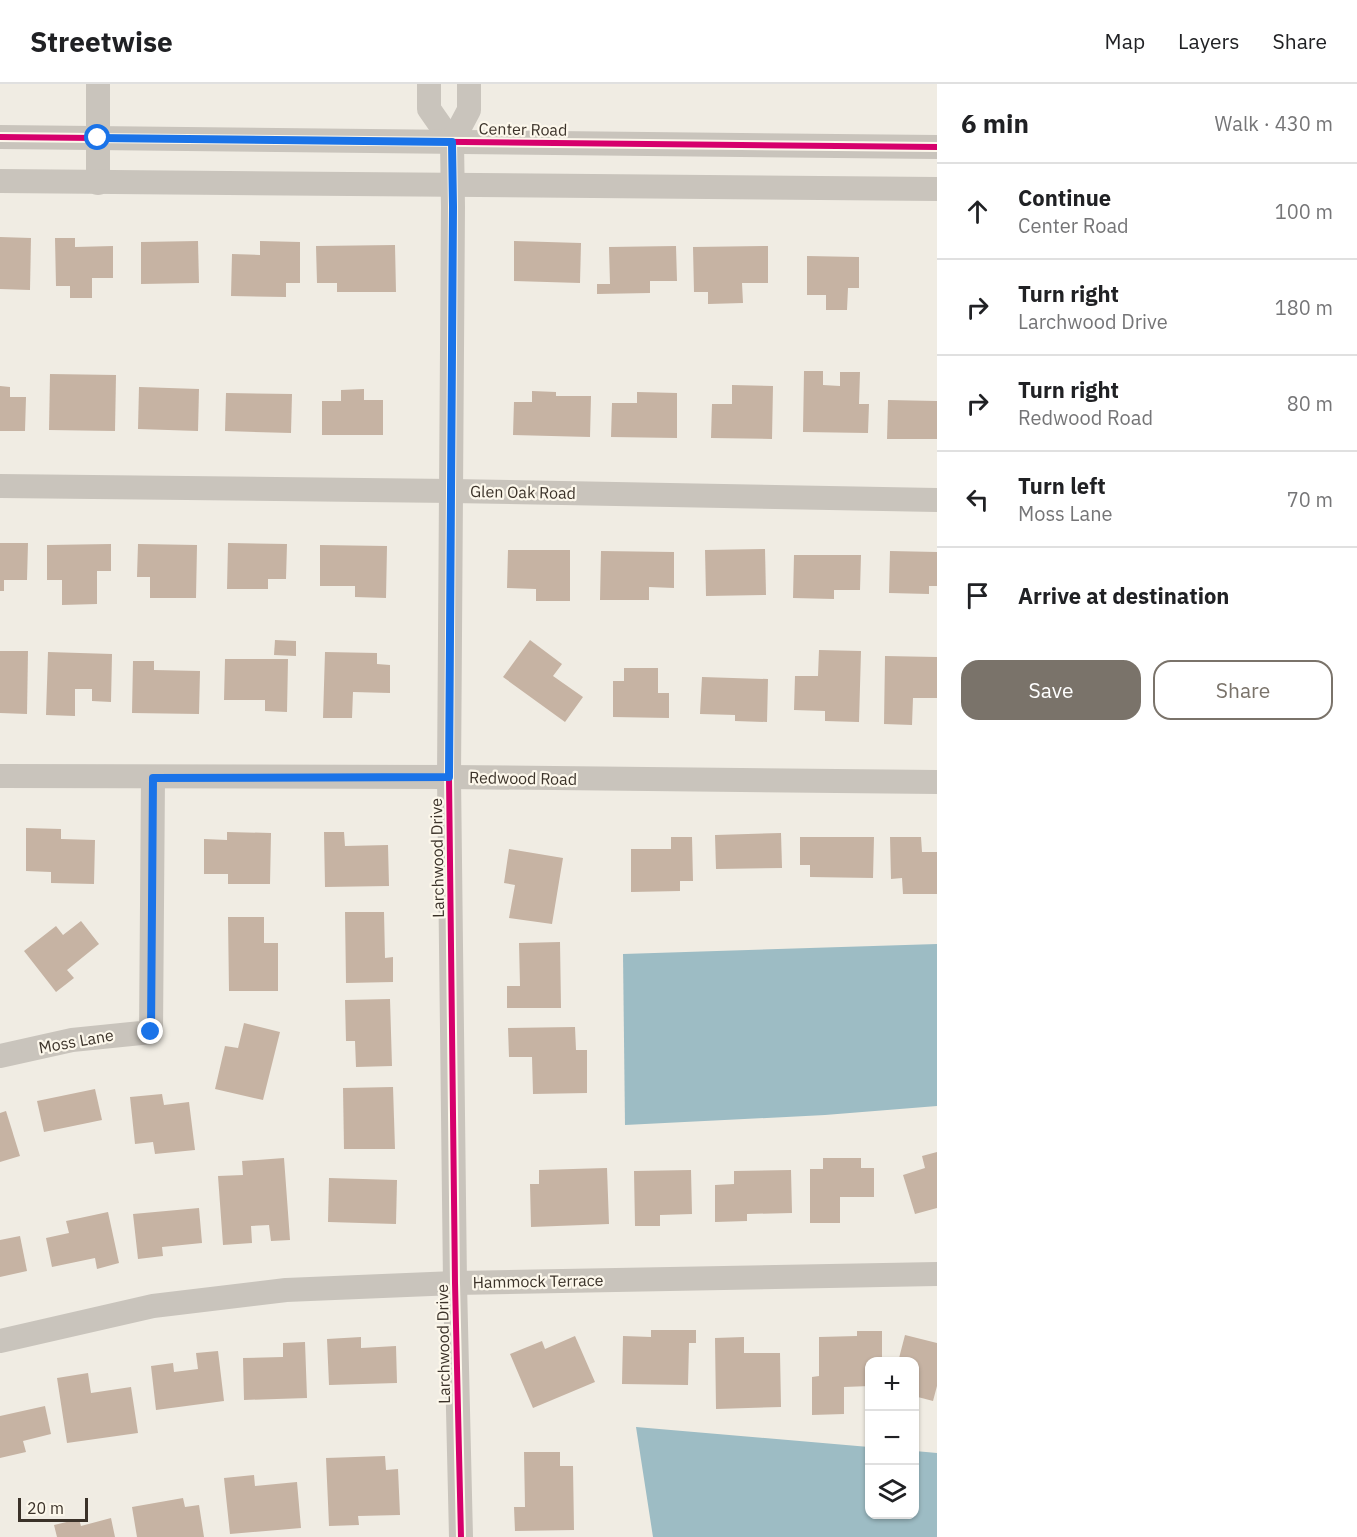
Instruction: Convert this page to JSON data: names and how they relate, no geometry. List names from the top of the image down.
{
  "streets": {
    "street": [
      "Center Road",
      "Glen Oak Road",
      "Redwood Road",
      "Larchwood Drive",
      "Moss Lane",
      "Hammock Terrace"
    ]
  },
  "crossings": [
    ["Center Road", "Larchwood Drive"],
    ["Glen Oak Road", "Larchwood Drive"],
    ["Redwood Road", "Larchwood Drive"],
    ["Redwood Road", "Moss Lane"],
    ["Larchwood Drive", "Hammock Terrace"]
  ],
  "scale_bar": "20 m",
  "page": {
    "header": "Streetwise",
    "nav": ["Map", "Layers", "Share"],
    "heading": ["6 min", "Walk · 430 m"],
    "list": [
      ["Continue", "Center Road", "100 m"],
      ["Turn right", "Larchwood Drive", "180 m"],
      ["Turn right", "Redwood Road", "80 m"],
      ["Turn left", "Moss Lane", "70 m"],
      "Arrive at destination"
    ],
    "buttons": ["Save", "Share"],
    "map_buttons": ["+", "−"],
    "scale": "20 m"
  }
}
